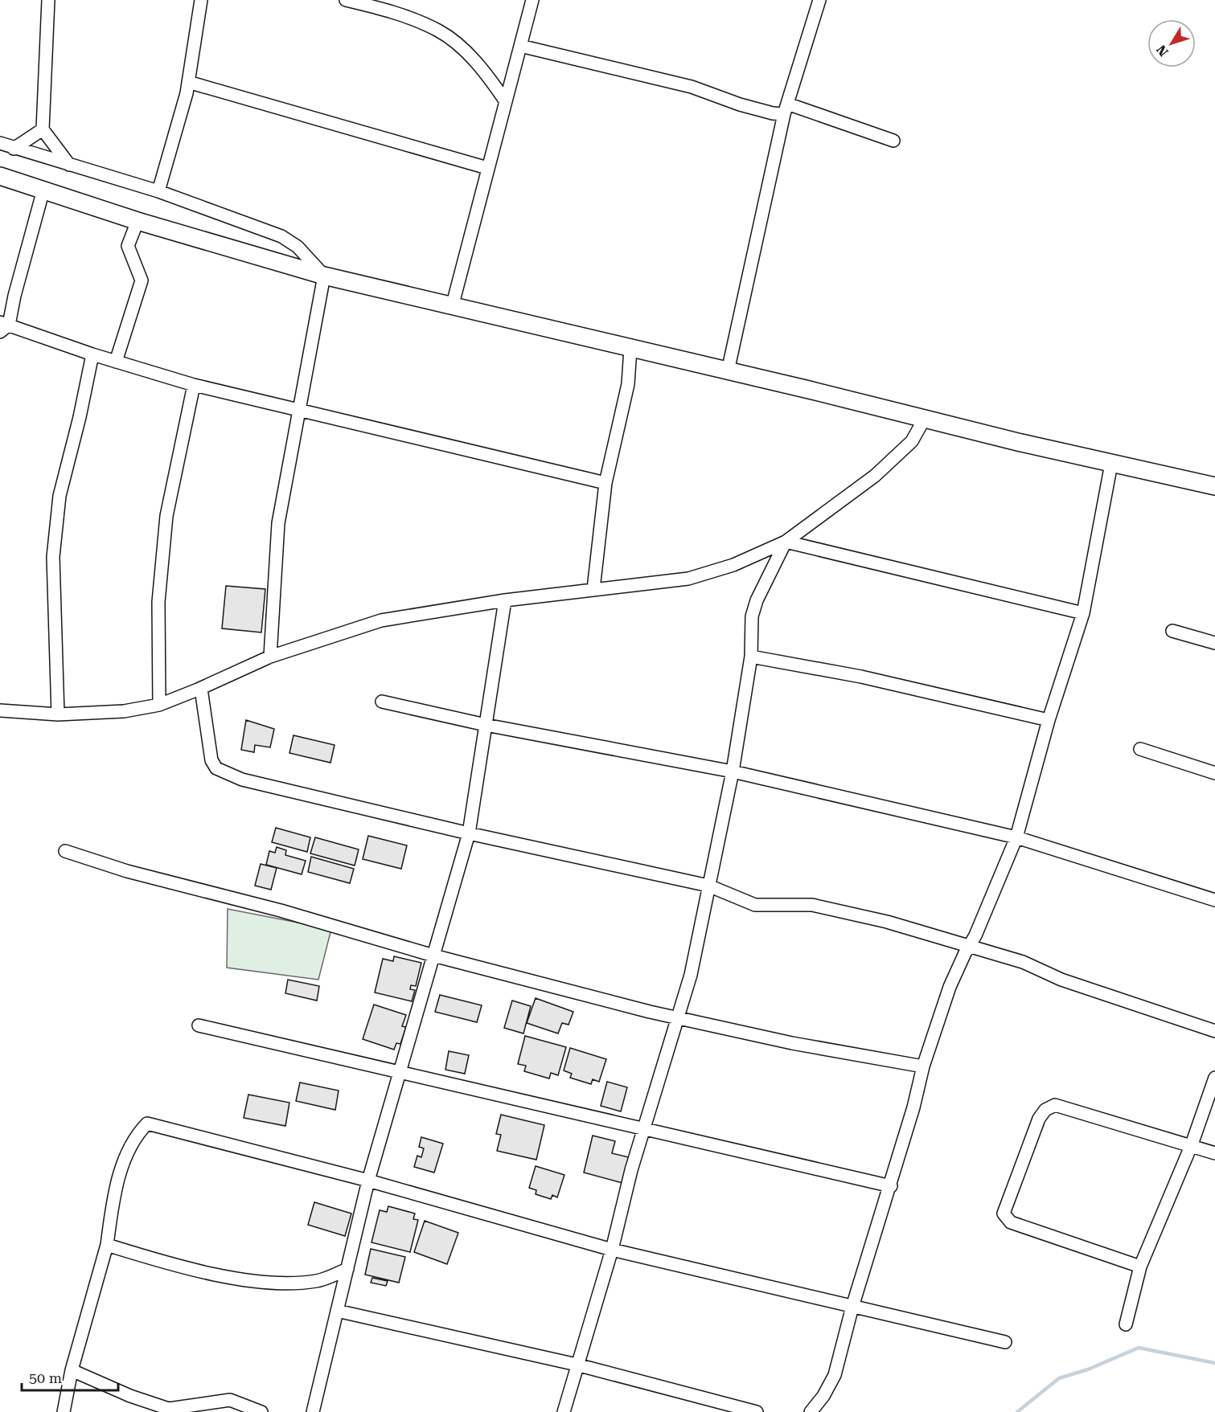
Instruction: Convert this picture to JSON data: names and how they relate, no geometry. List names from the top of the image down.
{
  "scale_bar": "50 m",
  "north": "bottom left"
}
